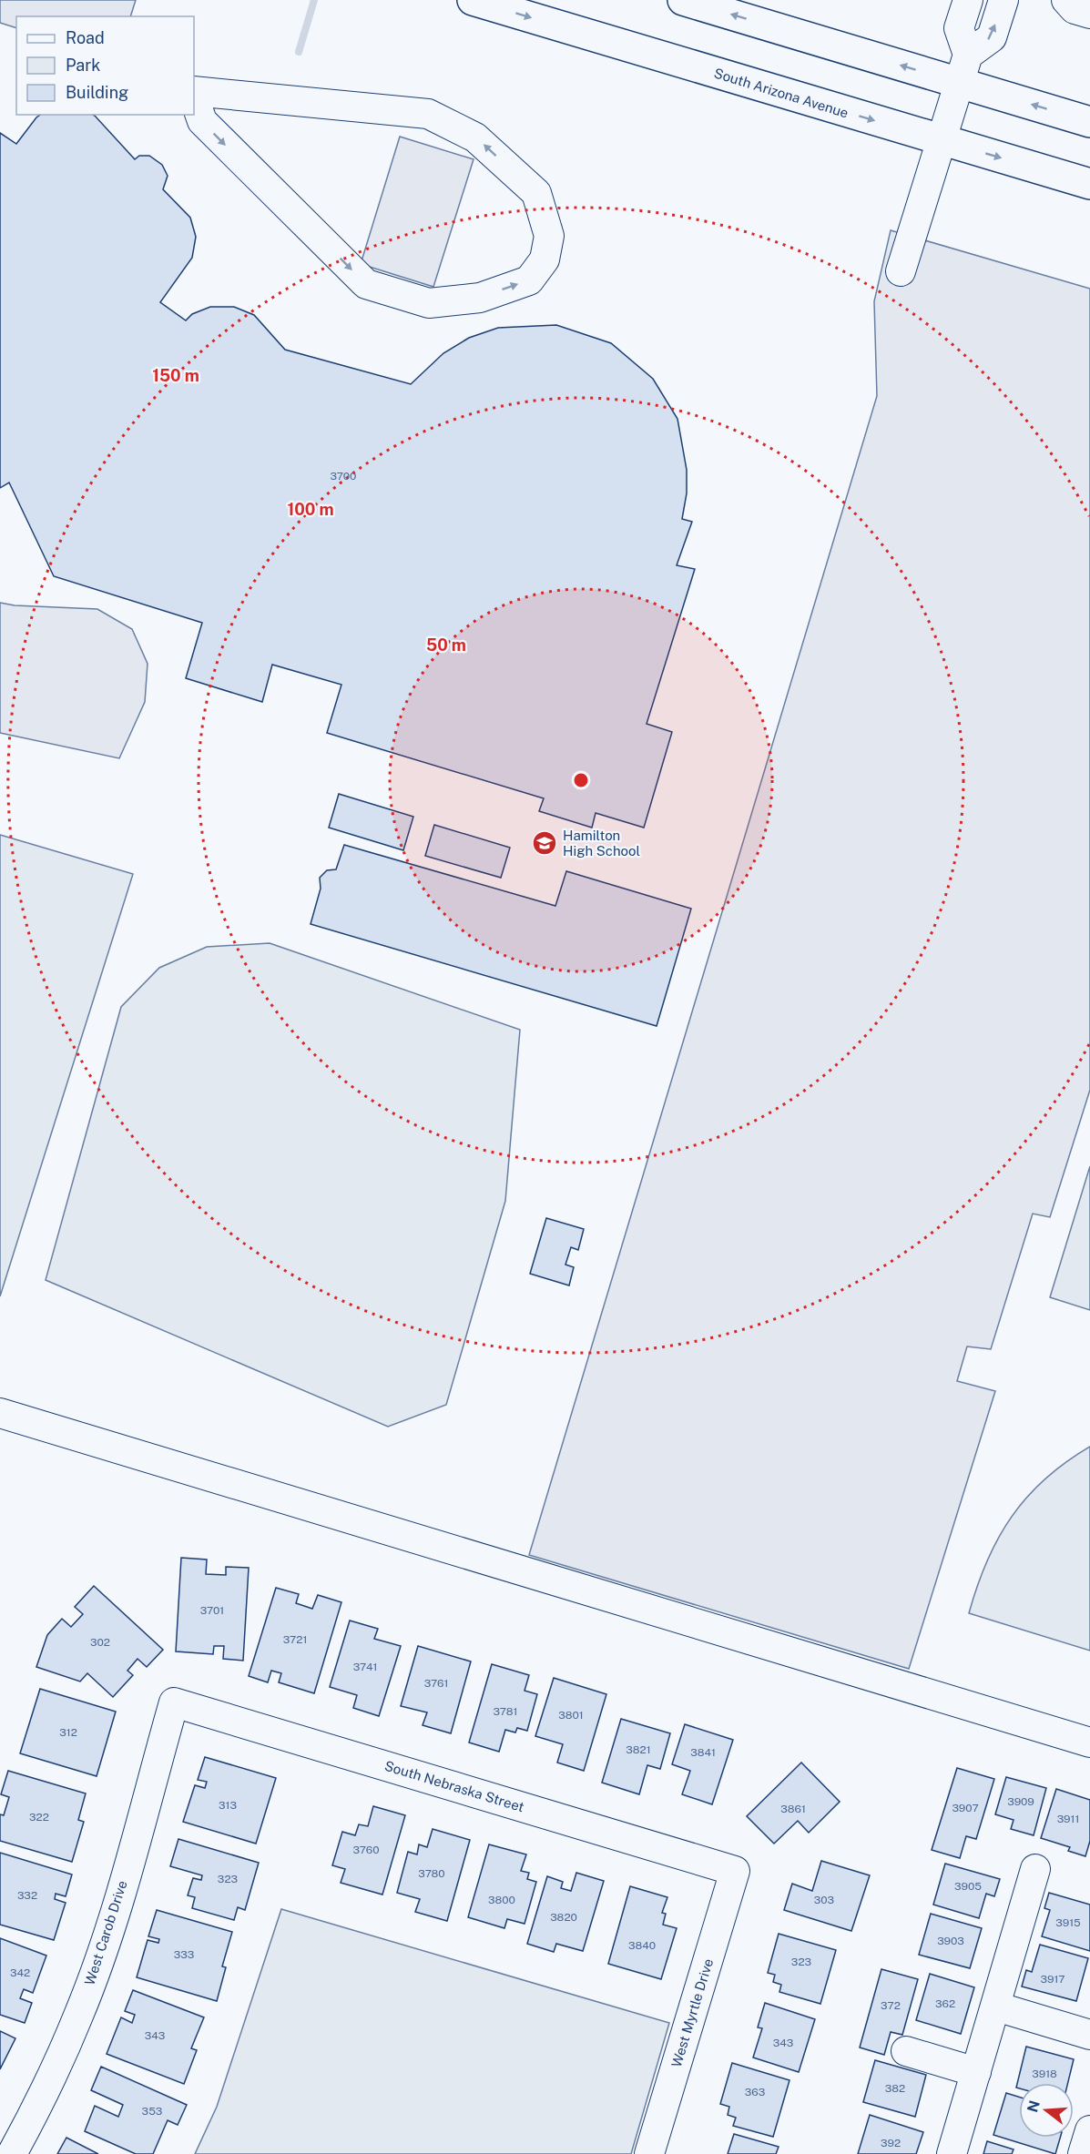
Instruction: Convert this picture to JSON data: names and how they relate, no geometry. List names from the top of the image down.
{
  "streets": {
    "main road": ["South Arizona Avenue"],
    "street": ["South Nebraska Street", "West Carob Drive", "West Myrtle Drive"]
  },
  "crossings": [
    ["South Nebraska Street", "West Carob Drive"],
    ["South Nebraska Street", "West Myrtle Drive"]
  ],
  "places": {
    "school or university": ["Hamilton High School"]
  },
  "house_numbers": [
    "3700",
    "3701",
    "3721",
    "302",
    "3741",
    "3761",
    "3781",
    "3801",
    "312",
    "3821",
    "3841",
    "3909",
    "313",
    "3907",
    "3861",
    "322",
    "3911",
    "3760",
    "3780",
    "323",
    "3905",
    "332",
    "3800",
    "303",
    "3820",
    "3915",
    "3903",
    "3840",
    "333",
    "323",
    "342",
    "3917",
    "362",
    "372",
    "343",
    "343",
    "3918",
    "382",
    "363",
    "353",
    "392"
  ],
  "legend": ["Road", "Park", "Building"],
  "north": "left",
  "rings": ["150 m", "100 m", "50 m"]
}
